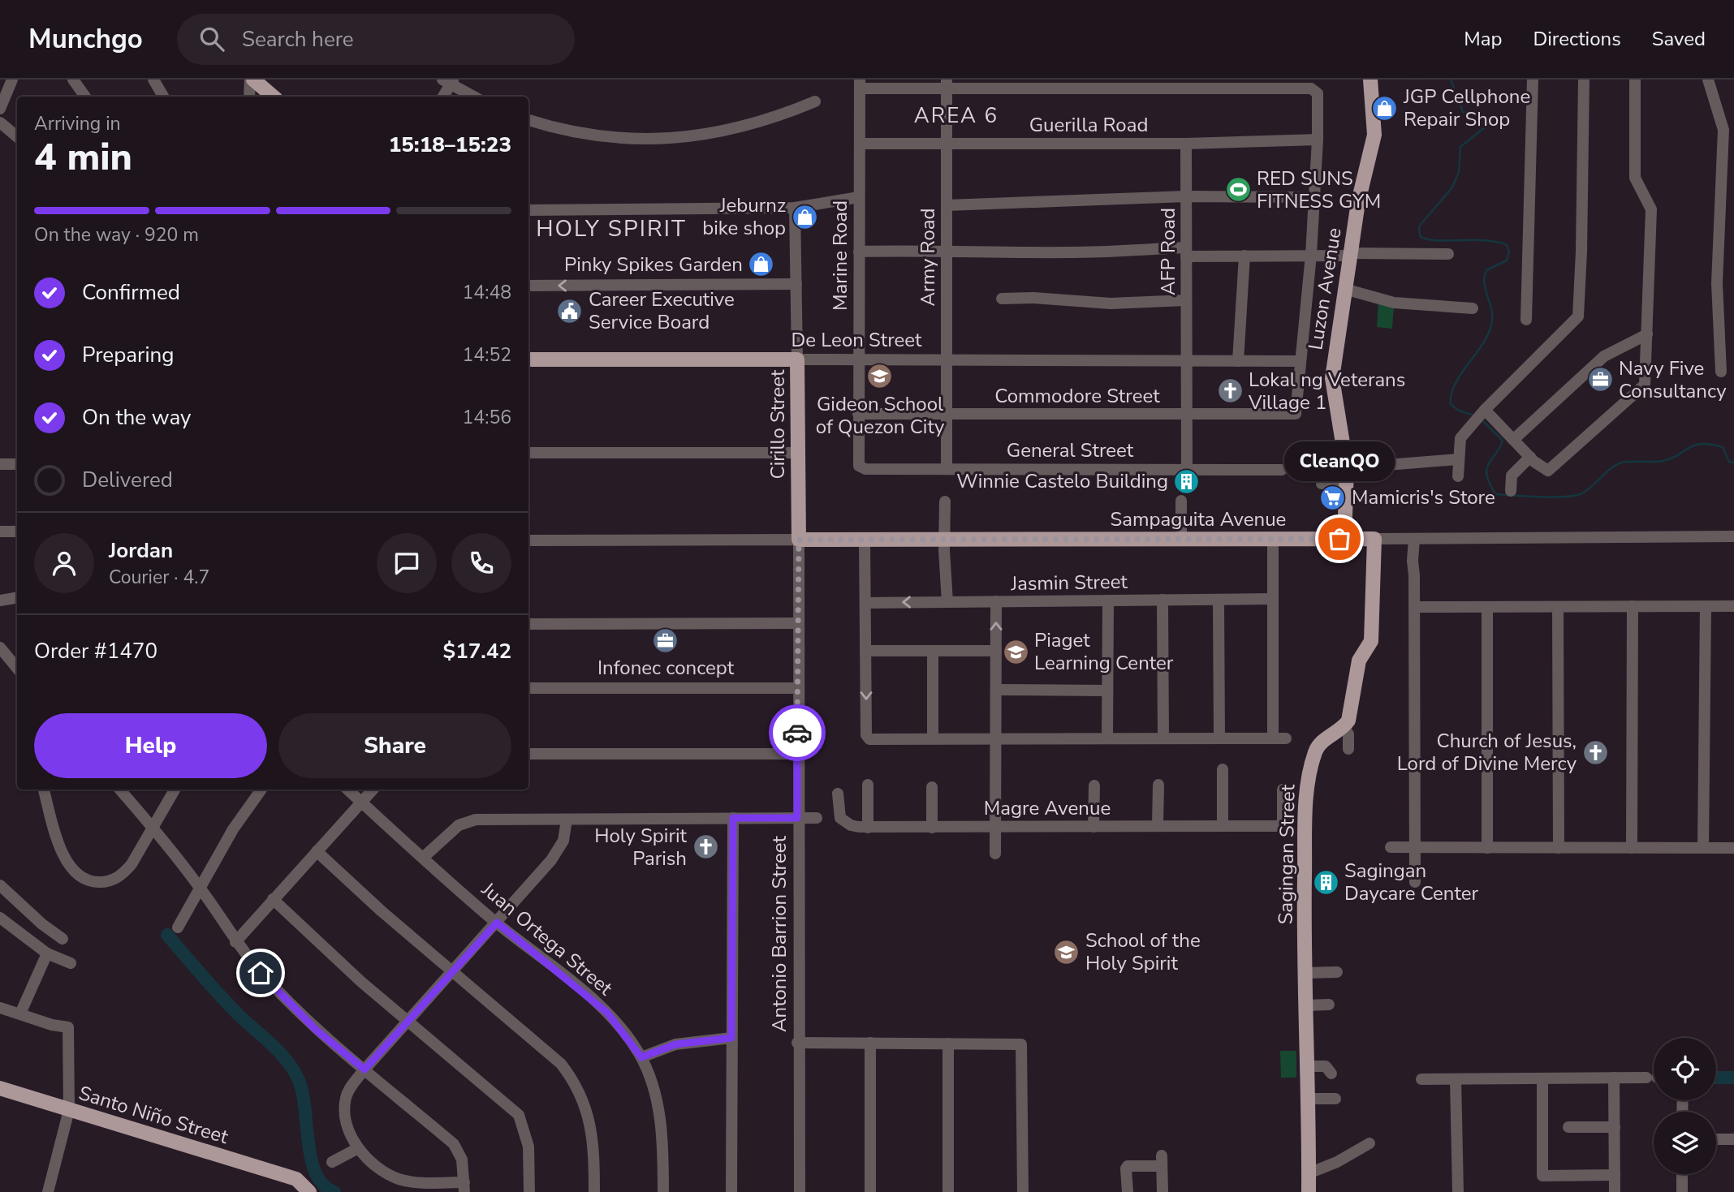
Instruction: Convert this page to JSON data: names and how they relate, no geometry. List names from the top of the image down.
{
  "streets": {
    "main road": [
      "Luzon Avenue",
      "De Leon Street",
      "Cirillo Street",
      "Sampaguita Avenue",
      "Sagingan Street",
      "Santo Niño Street"
    ],
    "street": [
      "Guerilla Road",
      "AFP Road",
      "Marine Road",
      "Army Road",
      "Commodore Street",
      "General Street",
      "Jasmin Street",
      "Magre Avenue",
      "Antonio Barrion Street",
      "Juan Ortega Street"
    ]
  },
  "crossings": [
    ["Guerilla Road", "AFP Road"],
    ["Guerilla Road", "Marine Road"],
    ["Guerilla Road", "Army Road"],
    ["AFP Road", "De Leon Street"],
    ["AFP Road", "Commodore Street"],
    ["AFP Road", "General Street"],
    ["Marine Road", "De Leon Street"],
    ["Marine Road", "Commodore Street"],
    ["Marine Road", "General Street"],
    ["Army Road", "De Leon Street"],
    ["Army Road", "Commodore Street"],
    ["Army Road", "General Street"],
    ["Luzon Avenue", "Sampaguita Avenue"],
    ["De Leon Street", "Commodore Street"],
    ["De Leon Street", "Cirillo Street"],
    ["Cirillo Street", "Sampaguita Avenue"],
    ["Cirillo Street", "Antonio Barrion Street"],
    ["Sampaguita Avenue", "Antonio Barrion Street"]
  ],
  "districts": ["AREA 6", "HOLY SPIRIT"],
  "places": {
    "shop": ["JGP Cellphone Repair Shop", "Jeburnz bike shop", "Pinky Spikes Garden"],
    "sports": ["RED SUNS FITNESS GYM"],
    "public building": ["Career Executive Service Board"],
    "school or university": ["Gideon School of Quezon City", "Piaget Learning Center", "School of the Holy Spirit"],
    "office": ["Navy Five Consultancy", "Infonec concept"],
    "church": ["Lokal ng Veterans Village 1", "Church of Jesus, Lord of Divine Mercy", "Holy Spirit Parish"],
    "building": ["Winnie Castelo Building", "Sagingan Daycare Center"],
    "supermarket": ["Mamicris's Store"],
    "other": ["CleanQO"]
  },
  "page": {
    "header": "Munchgo",
    "search": "Search here",
    "nav": ["Map", "Directions", "Saved"],
    "heading": ["4 min", "Arriving in", "15:18–15:23"],
    "panel": [
      "Jordan",
      "Courier · 4.7",
      "Order #1470",
      "$17.42"
    ],
    "bar": "On the way · 920 m",
    "list": [
      ["Confirmed", "14:48"],
      ["Preparing", "14:52"],
      ["On the way", "14:56"],
      "Delivered"
    ],
    "bubble": "CleanQO",
    "buttons": ["Help", "Share"]
  }
}
